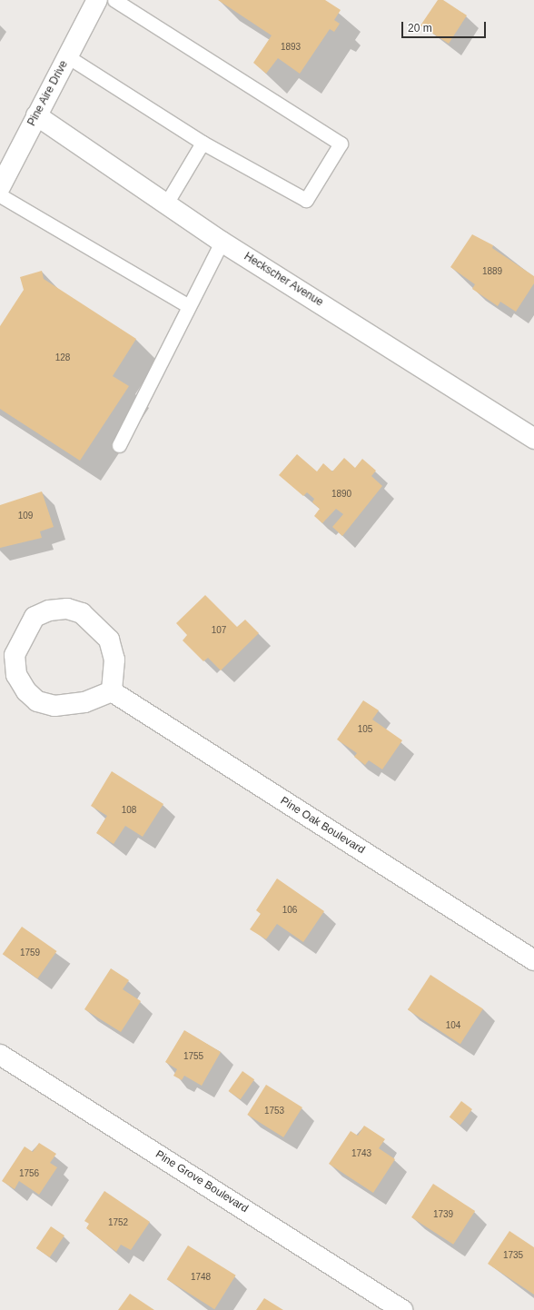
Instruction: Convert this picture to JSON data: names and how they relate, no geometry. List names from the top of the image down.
{
  "streets": {
    "street": [
      "Pine Aire Drive",
      "Heckscher Avenue",
      "Pine Oak Boulevard",
      "Pine Grove Boulevard"
    ]
  },
  "crossings": [
    ["Pine Aire Drive", "Heckscher Avenue"]
  ],
  "house_numbers": [
    "1893",
    "1889",
    "128",
    "1890",
    "109",
    "107",
    "105",
    "108",
    "106",
    "1759",
    "104",
    "1755",
    "1753",
    "1743",
    "1756",
    "1739",
    "1752",
    "1735",
    "1748"
  ],
  "scale_bar": "20 m"
}
